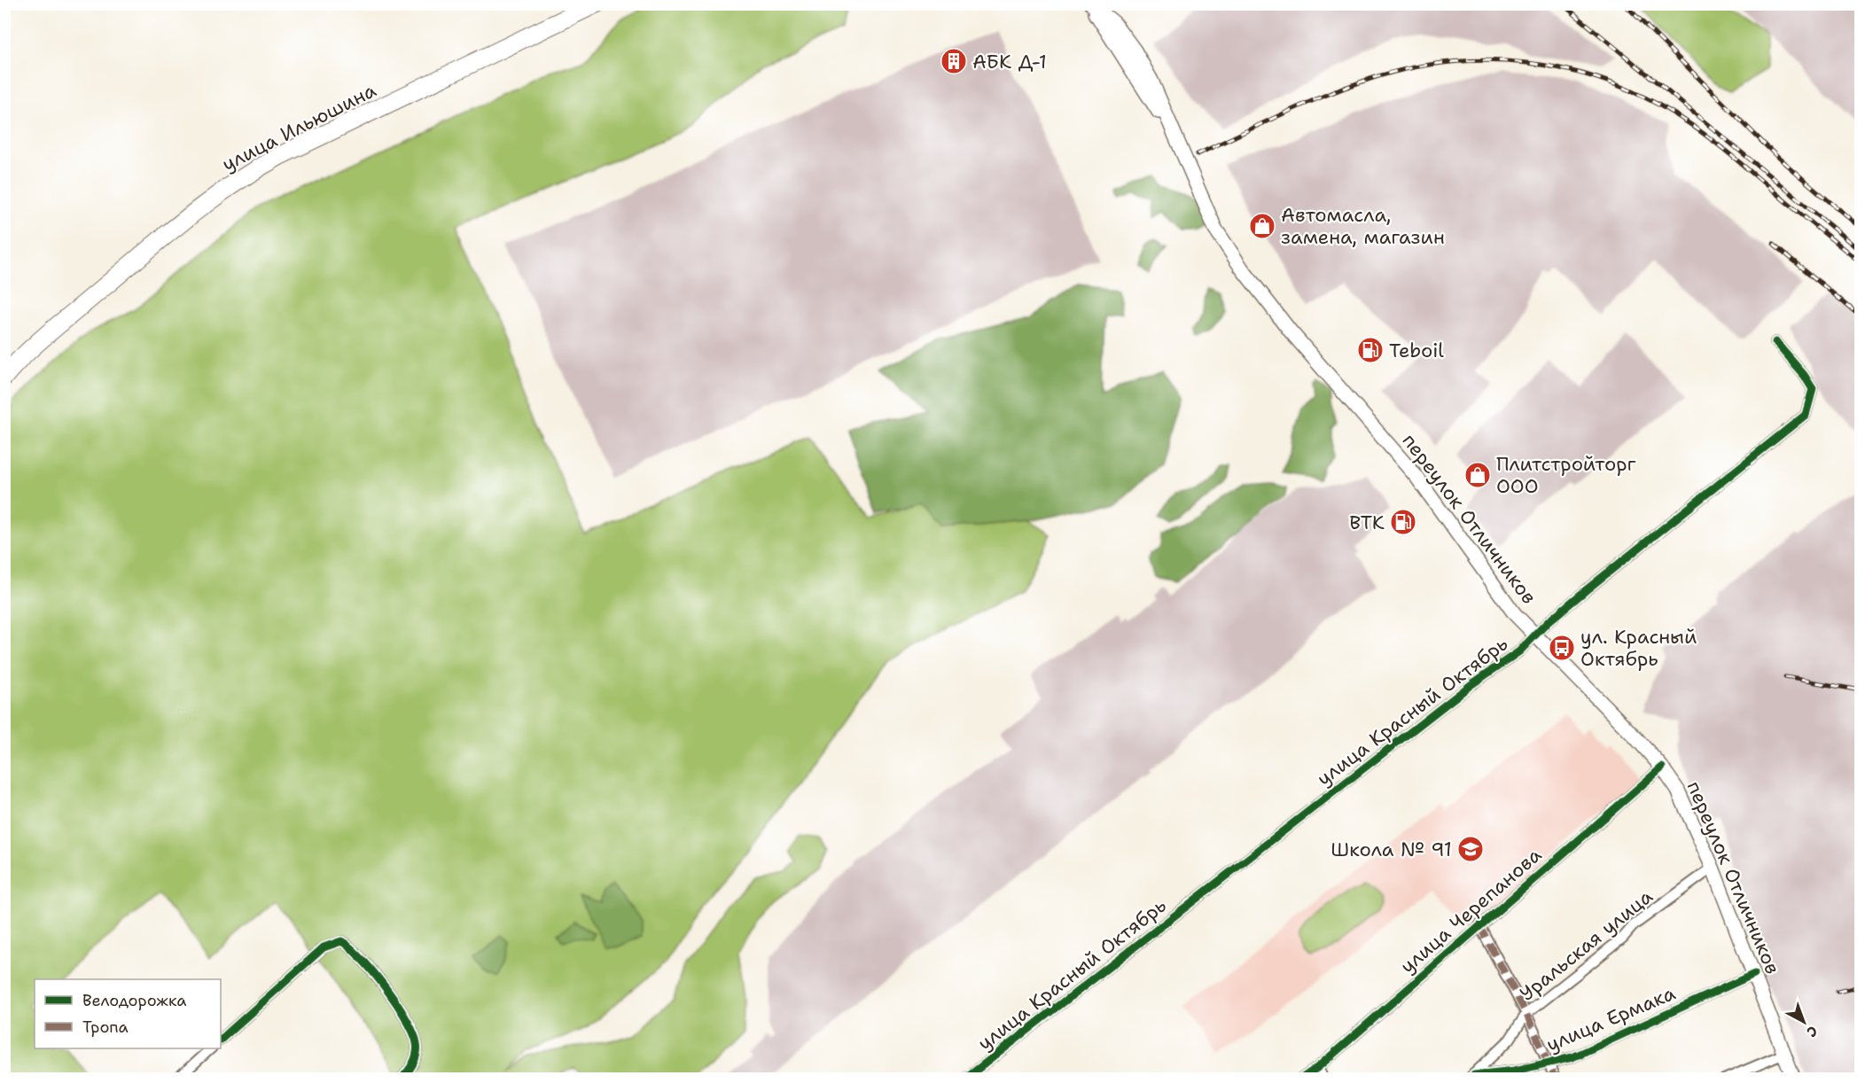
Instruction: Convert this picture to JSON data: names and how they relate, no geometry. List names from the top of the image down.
{
  "streets": {
    "highway": ["улица Ильюшина"],
    "main road": ["переулок Отличников"],
    "street": [
      "улица Красный Октябрь",
      "улица Черепанова",
      "Уральская улица",
      "улица Ермака"
    ]
  },
  "crossings": [
    ["переулок Отличников", "улица Красный Октябрь"],
    ["переулок Отличников", "улица Черепанова"],
    ["переулок Отличников", "Уральская улица"],
    ["переулок Отличников", "улица Ермака"],
    ["Уральская улица", "улица Ермака"]
  ],
  "places": {
    "building": ["АБК Д-1"],
    "shop": ["Автомасла, замена, магазин", "Плитстройторг ООО"],
    "fuel station": ["Teboil", "ВТК"],
    "bus stop": ["ул. Красный Октябрь"],
    "school or university": ["Школа № 91"]
  },
  "legend": ["Велодорожка", "Тропа"],
  "north": "bottom right"
}
